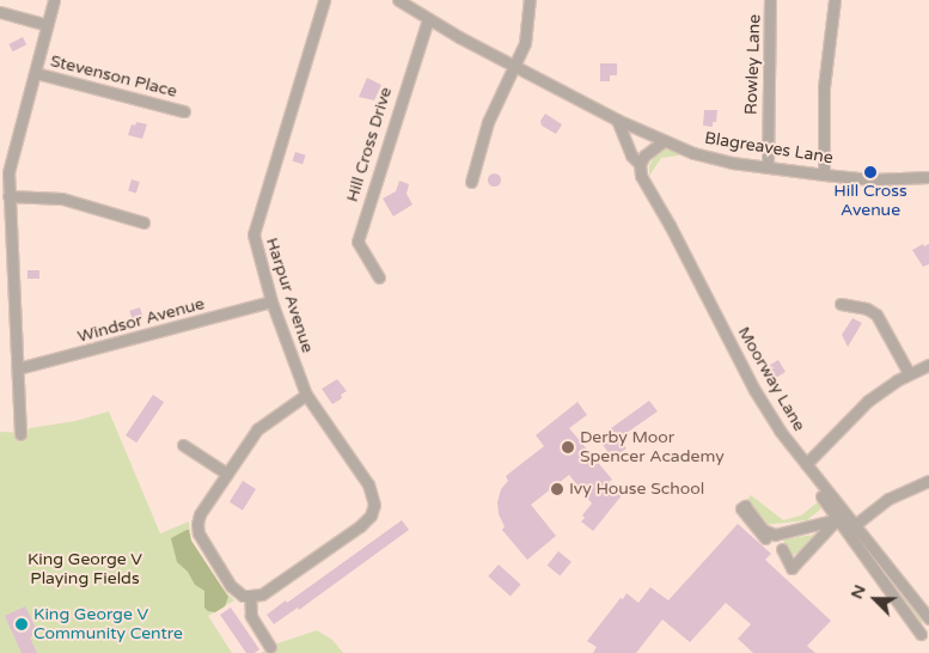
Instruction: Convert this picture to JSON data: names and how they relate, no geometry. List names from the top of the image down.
{
  "streets": {
    "street": [
      "Rowley Lane",
      "Stevenson Place",
      "Hill Cross Drive",
      "Blagreaves Lane",
      "Harpur Avenue",
      "Windsor Avenue",
      "Moorway Lane"
    ]
  },
  "crossings": [
    ["Rowley Lane", "Blagreaves Lane"],
    ["Hill Cross Drive", "Blagreaves Lane"],
    ["Blagreaves Lane", "Moorway Lane"],
    ["Harpur Avenue", "Windsor Avenue"]
  ],
  "parks": ["King George V Playing Fields"],
  "places": [
    "Hill Cross Avenue",
    "Derby Moor Spencer Academy",
    "Ivy House School",
    "King George V Community Centre"
  ],
  "north": "top left"
}
